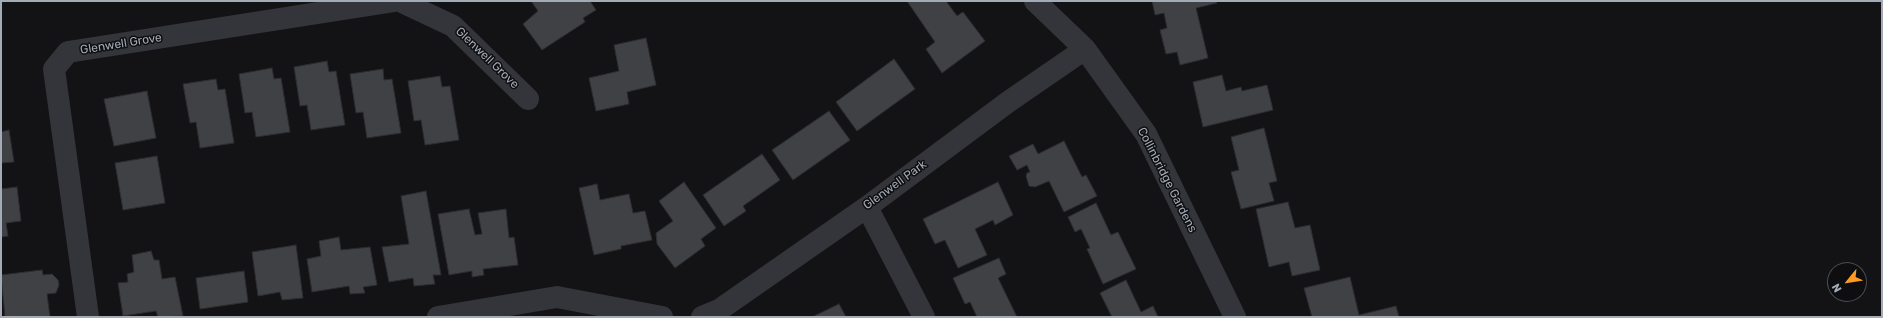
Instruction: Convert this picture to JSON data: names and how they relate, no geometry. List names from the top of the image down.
{
  "streets": {
    "street": ["Glenwell Grove", "Collinbridge Gardens", "Glenwell Park"]
  },
  "crossings": [
    ["Collinbridge Gardens", "Glenwell Park"]
  ],
  "north": "bottom left"
}
